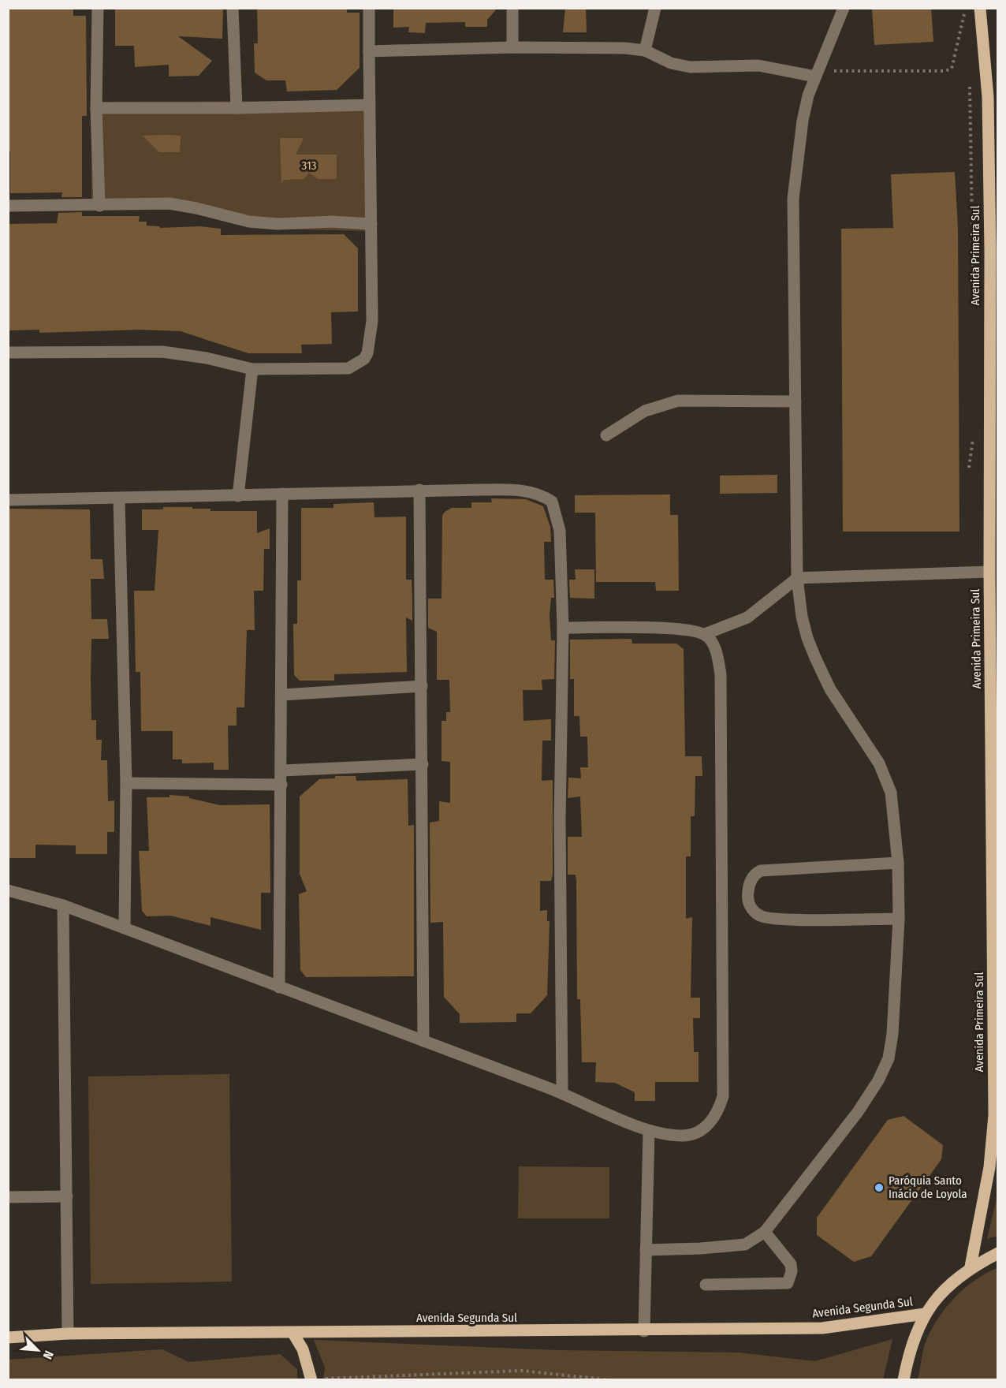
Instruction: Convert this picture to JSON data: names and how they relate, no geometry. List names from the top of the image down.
{
  "streets": {
    "main road": ["Avenida Primeira Sul", "Avenida Segunda Sul"]
  },
  "parks": ["313"],
  "places": ["Paróquia Santo Inácio de Loyola"],
  "north": "bottom right"
}
